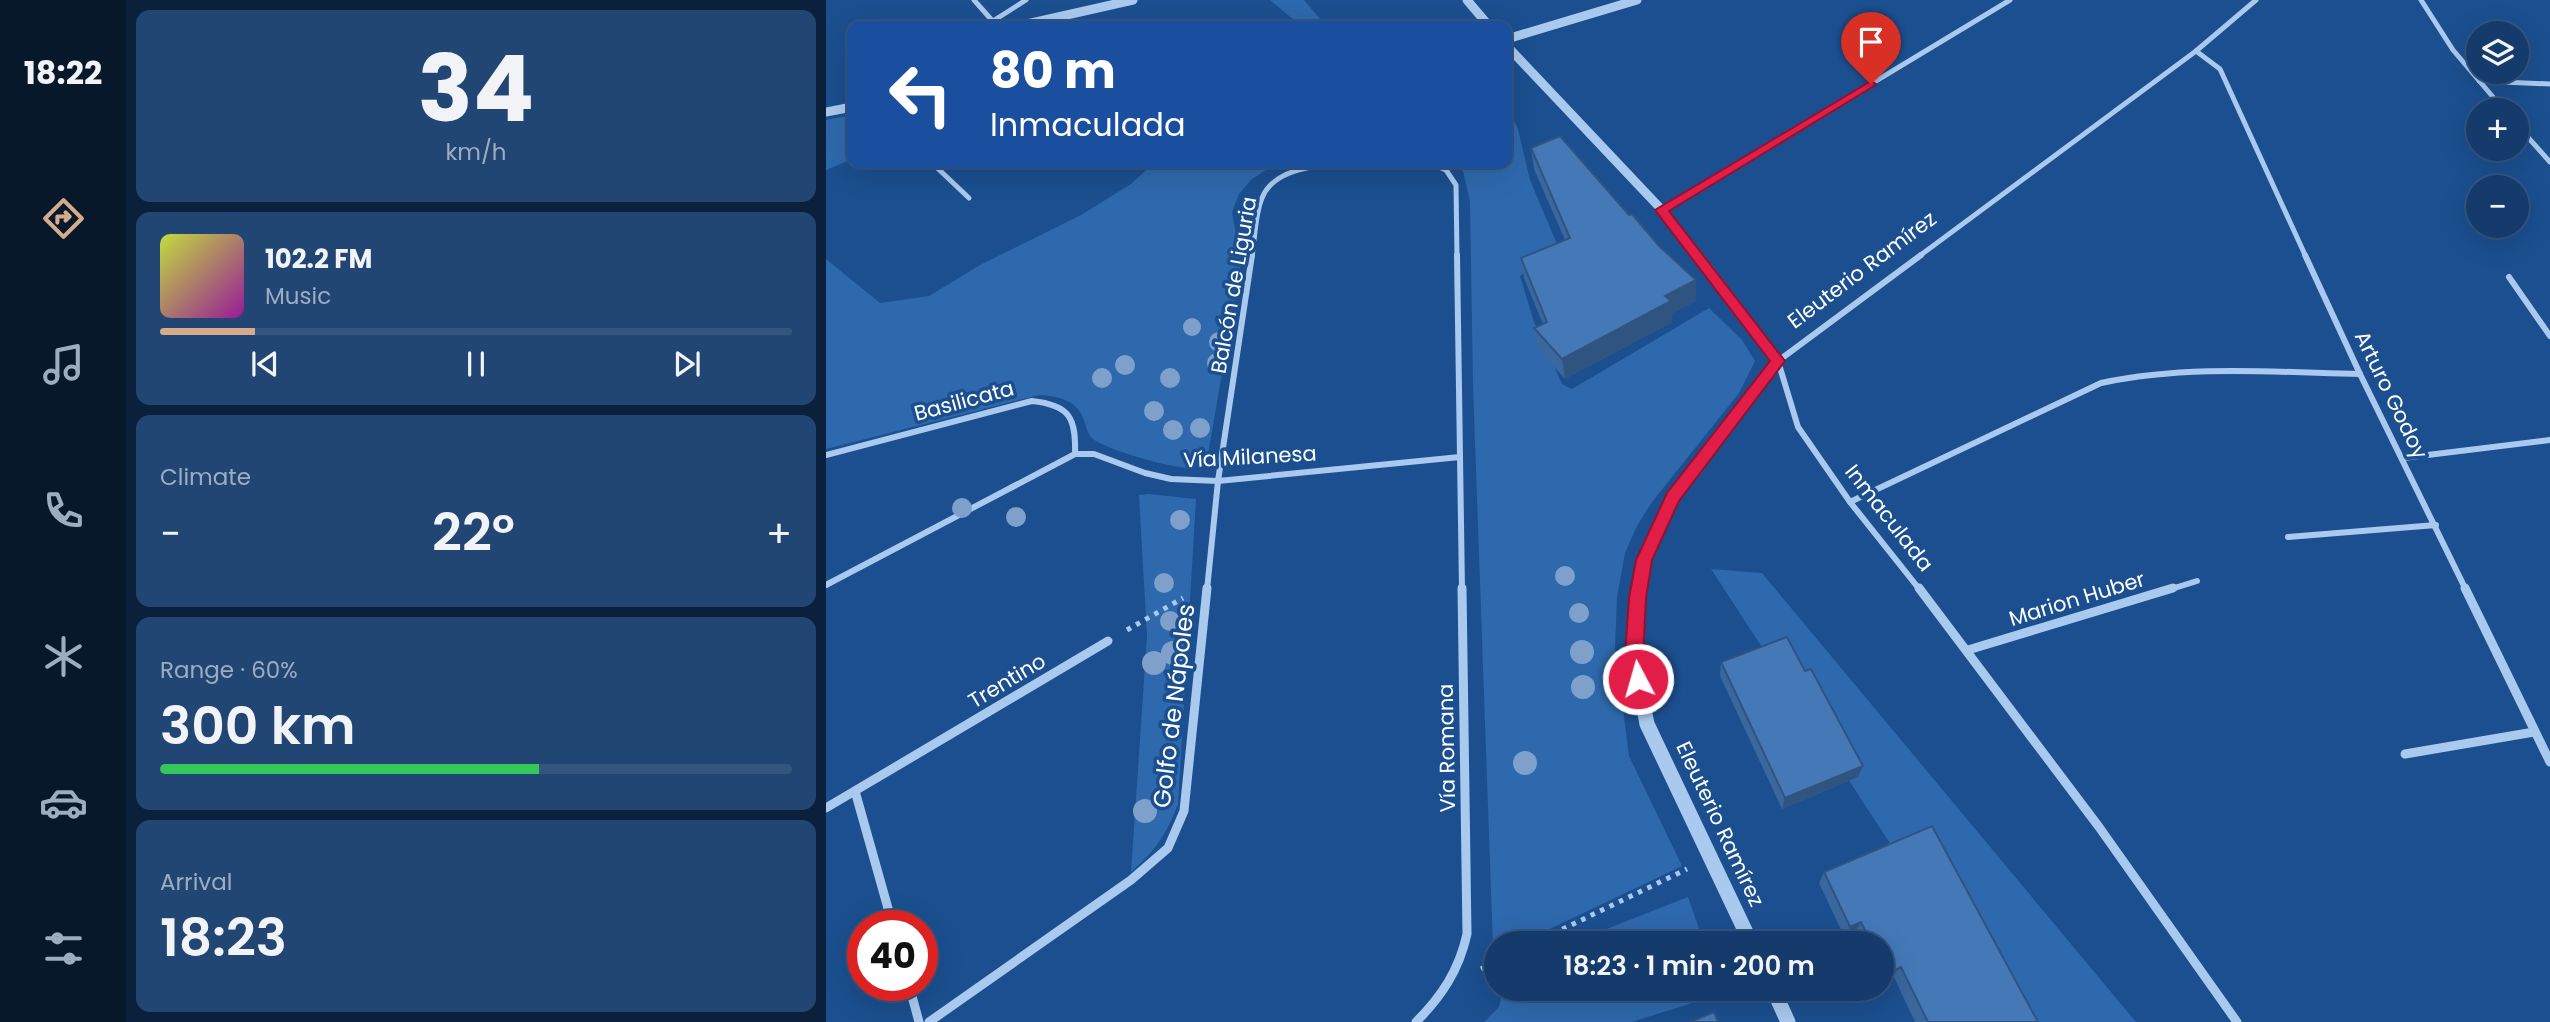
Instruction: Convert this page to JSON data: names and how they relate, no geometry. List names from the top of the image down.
{
  "streets": {
    "street": [
      "Eleuterio Ramírez",
      "Balcón de Liguria",
      "Arturo Godoy",
      "Basilicata",
      "Vía Milanesa",
      "Inmaculada",
      "Marion Huber",
      "Trentino",
      "Golfo de Nápoles",
      "Vía Romana"
    ]
  },
  "crossings": [
    ["Eleuterio Ramírez", "Arturo Godoy"],
    ["Eleuterio Ramírez", "Inmaculada"],
    ["Balcón de Liguria", "Vía Milanesa"],
    ["Balcón de Liguria", "Golfo de Nápoles"],
    ["Basilicata", "Vía Milanesa"],
    ["Vía Milanesa", "Golfo de Nápoles"],
    ["Vía Milanesa", "Vía Romana"],
    ["Inmaculada", "Marion Huber"]
  ],
  "page": {
    "tabs": "18:22",
    "tile": [
      ["34", "km/h"],
      "Climate",
      ["Range · 60%", "300 km"],
      ["Arrival", "18:23"]
    ],
    "map_buttons": ["+", "−"],
    "turn": ["80 m", "Inmaculada"],
    "song": ["102.2 FM", "Music"],
    "heat": ["−", "22°", "+"],
    "limit": "40",
    "trip": "18:23 · 1 min · 200 m"
  }
}
